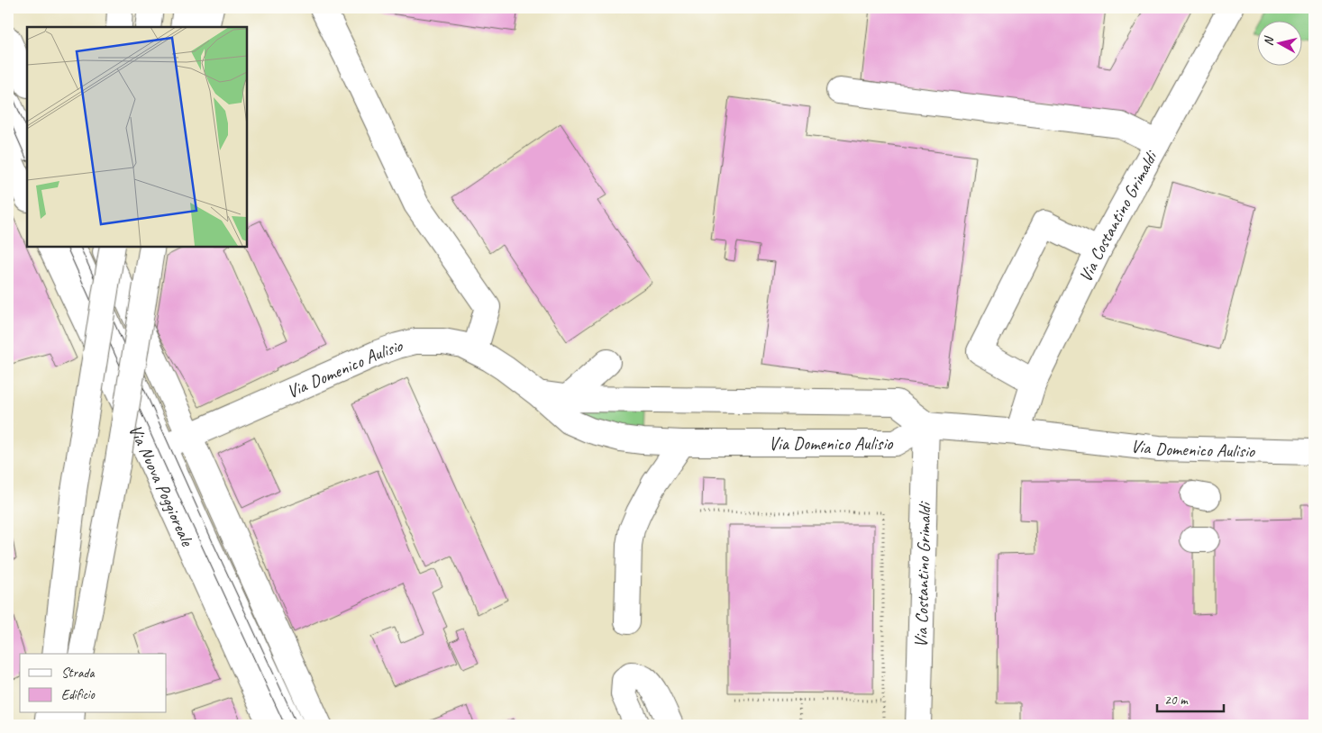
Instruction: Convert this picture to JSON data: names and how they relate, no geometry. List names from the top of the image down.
{
  "streets": {
    "main road": ["Via Costantino Grimaldi", "Via Domenico Aulisio", "Via Nuova Poggioreale"]
  },
  "crossings": [
    ["Via Costantino Grimaldi", "Via Domenico Aulisio"],
    ["Via Domenico Aulisio", "Via Nuova Poggioreale"]
  ],
  "legend": ["Strada", "Edificio"],
  "scale_bar": "20 m",
  "north": "left"
}
